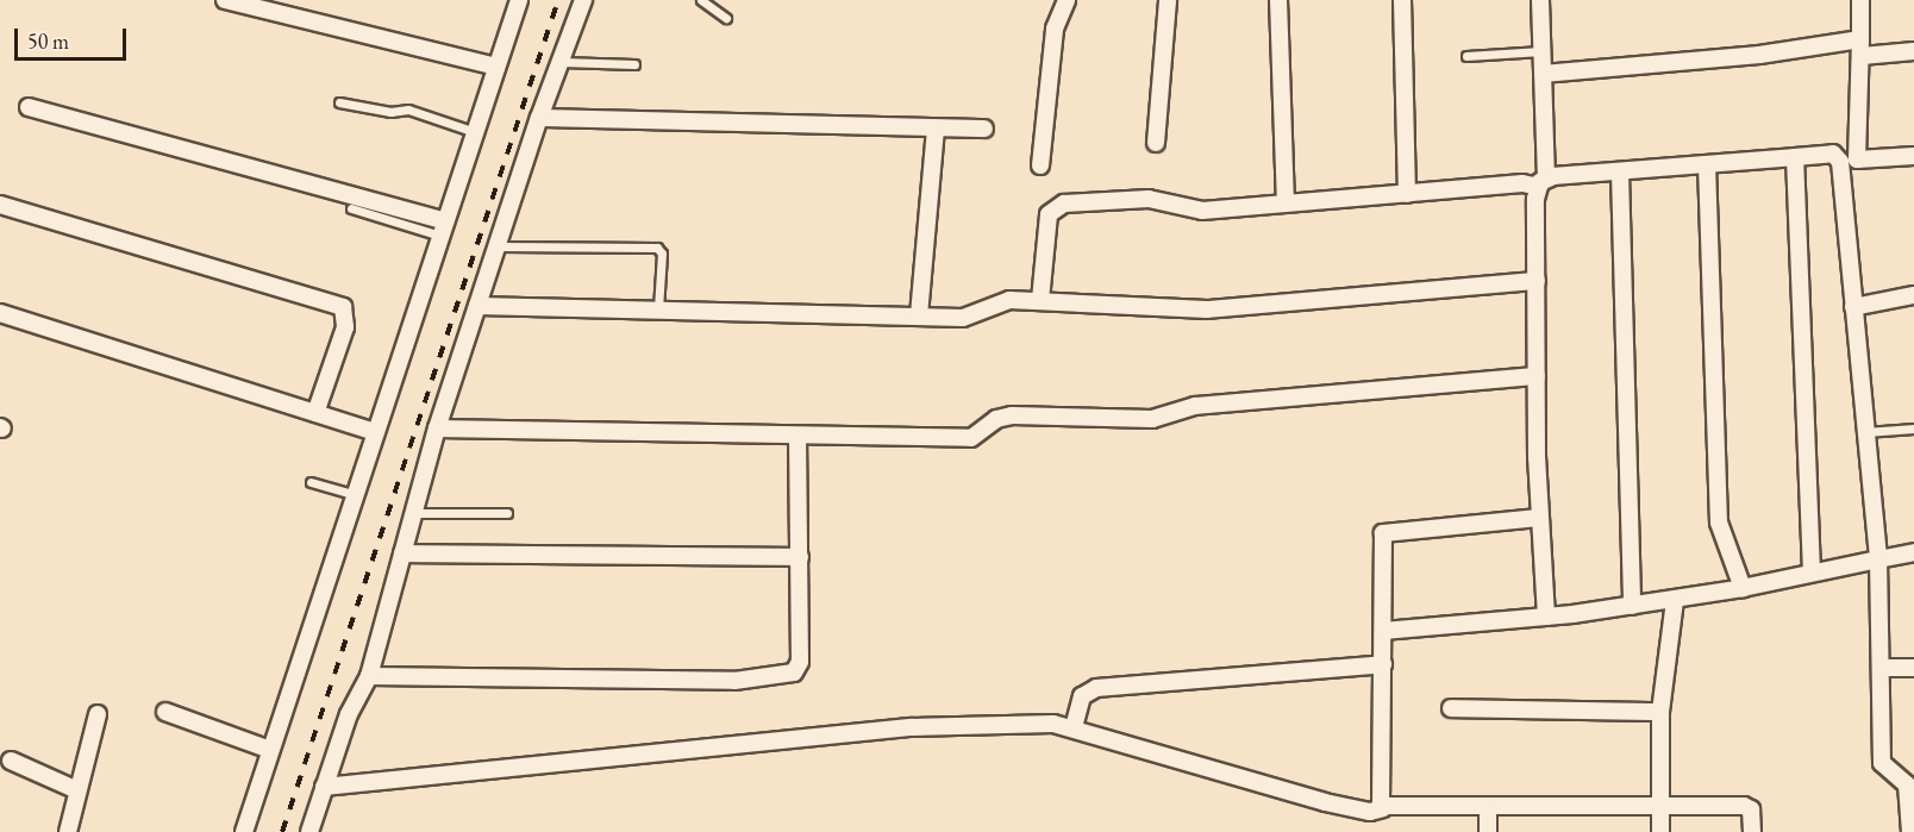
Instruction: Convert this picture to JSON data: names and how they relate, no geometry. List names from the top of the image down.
{
  "scale_bar": "50 m"
}
